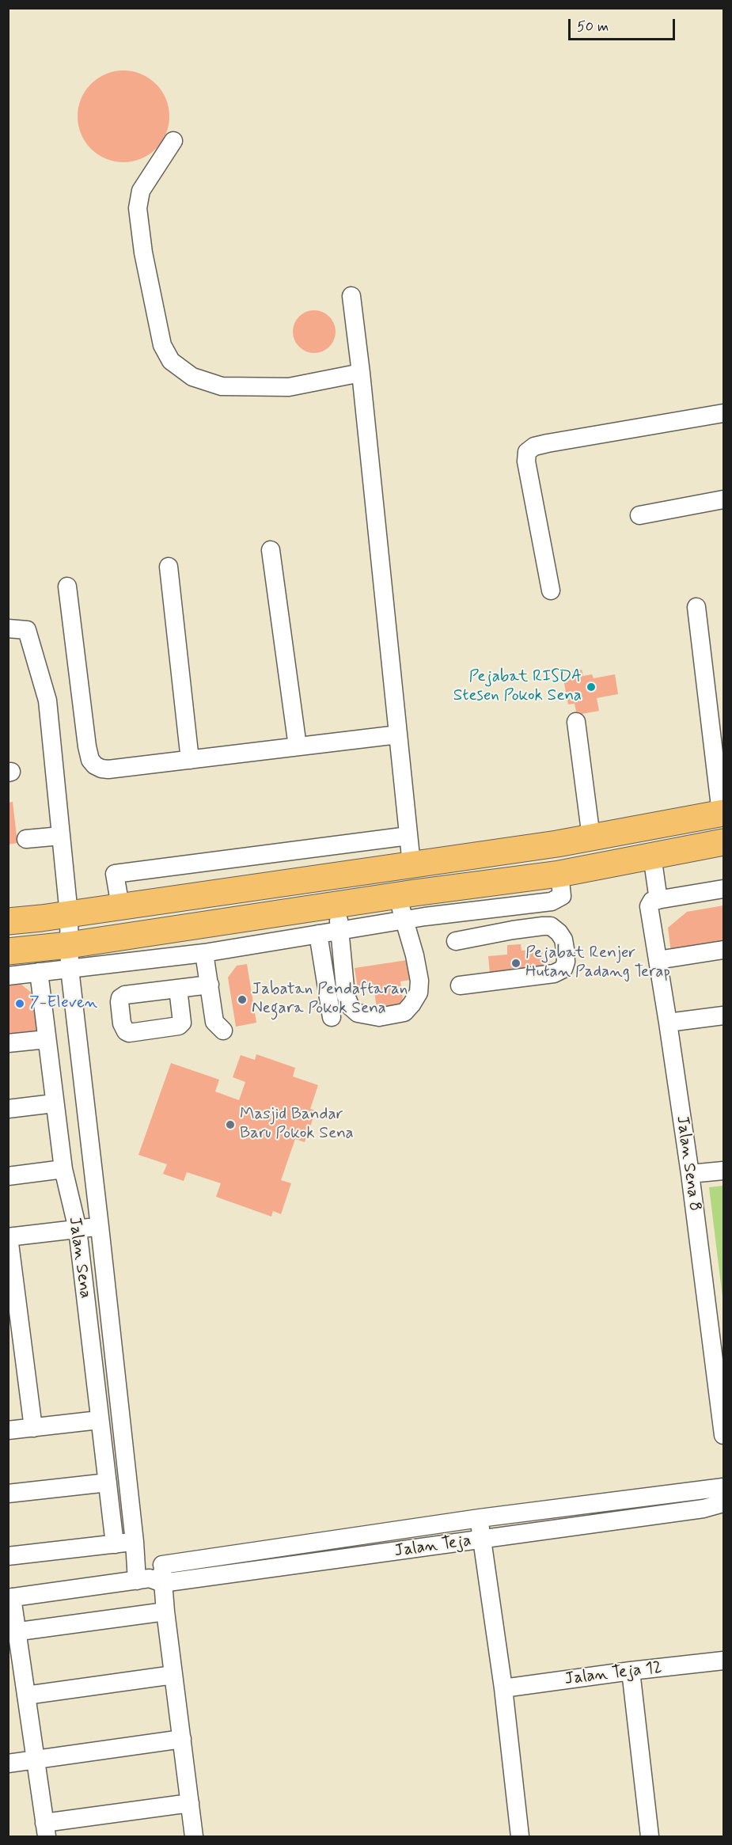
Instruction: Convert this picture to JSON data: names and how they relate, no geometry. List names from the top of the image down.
{
  "streets": {
    "street": [
      "Jalan Sena 8",
      "Jalan Sena",
      "Jalan Teja",
      "Jalan Teja 12"
    ]
  },
  "places": [
    "Pejabat RISDA Stesen Pokok Sena",
    "Pejabat Renjer Hutan Padang Terap",
    "Jabatan Pendaftaran Negara Pokok Sena",
    "7-Eleven",
    "Masjid Bandar Baru Pokok Sena"
  ],
  "scale_bar": "50 m"
}
